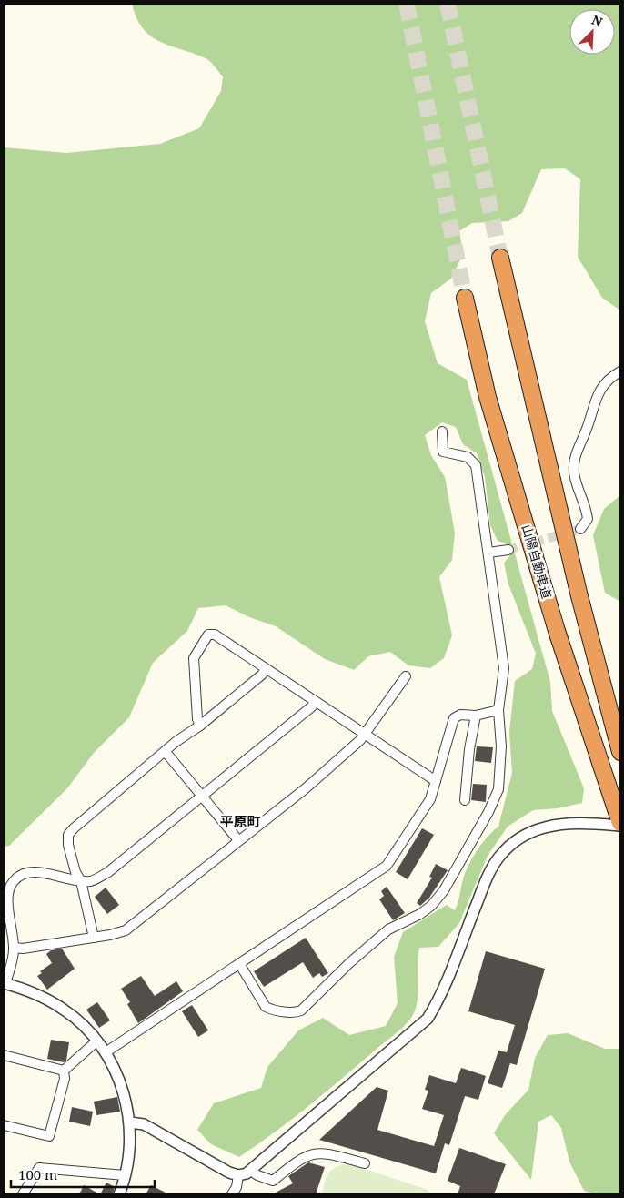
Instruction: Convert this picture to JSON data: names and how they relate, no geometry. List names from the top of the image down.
{
  "streets": {
    "highway": ["山陽自動車道"]
  },
  "districts": ["平原町"],
  "scale_bar": "100 m",
  "north": "top right"
}
